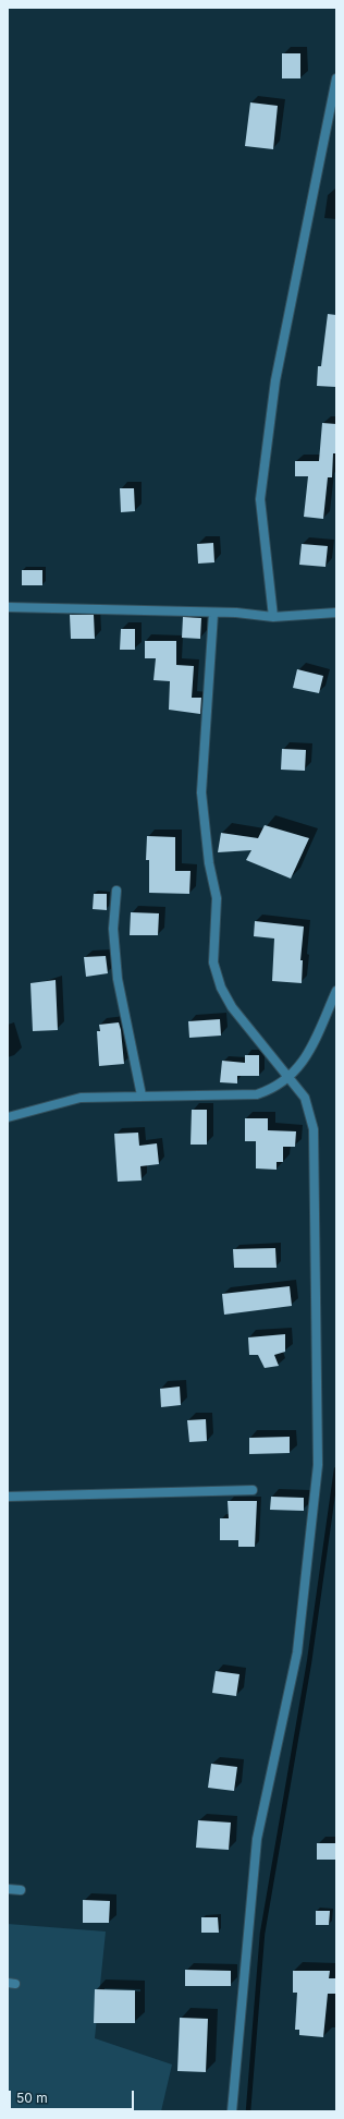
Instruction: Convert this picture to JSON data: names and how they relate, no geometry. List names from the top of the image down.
{
  "scale_bar": "50 m"
}
